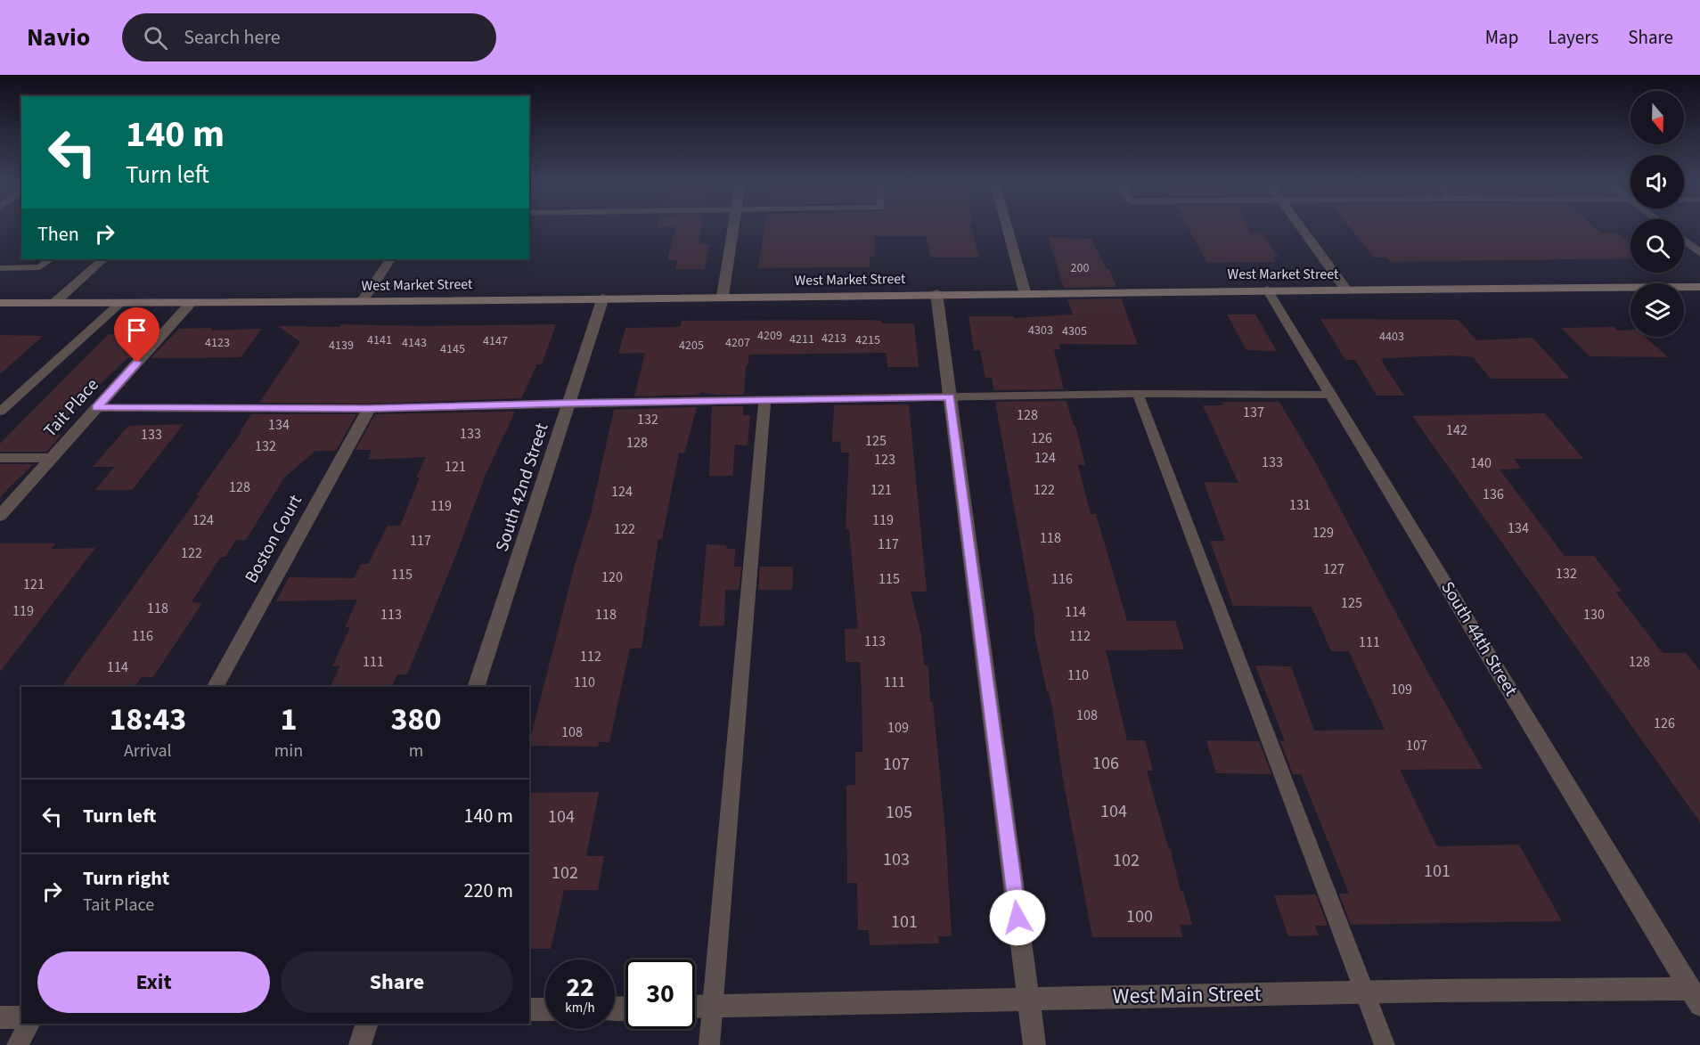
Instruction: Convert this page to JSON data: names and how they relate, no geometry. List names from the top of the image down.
{
  "streets": {
    "street": [
      "West Market Street",
      "Tait Place",
      "South 42nd Street",
      "Boston Court",
      "South 44th Street",
      "West Main Street"
    ]
  },
  "crossings": [
    ["West Market Street", "Tait Place"],
    ["West Market Street", "South 42nd Street"],
    ["West Market Street", "South 44th Street"],
    ["South 44th Street", "West Main Street"]
  ],
  "house_numbers": [
    "200",
    "4303",
    "4305",
    "4209",
    "4403",
    "4213",
    "4211",
    "4141",
    "4215",
    "4147",
    "4123",
    "4143",
    "4207",
    "4139",
    "4205",
    "4145",
    "137",
    "128",
    "132",
    "134",
    "142",
    "133",
    "133",
    "126",
    "125",
    "128",
    "132",
    "124",
    "123",
    "133",
    "140",
    "121",
    "128",
    "121",
    "122",
    "124",
    "136",
    "131",
    "119",
    "124",
    "119",
    "134",
    "122",
    "129",
    "118",
    "117",
    "117",
    "122",
    "127",
    "132",
    "115",
    "120",
    "115",
    "116",
    "121",
    "125",
    "118",
    "119",
    "114",
    "113",
    "118",
    "130",
    "116",
    "112",
    "113",
    "111",
    "112",
    "111",
    "128",
    "114",
    "110",
    "110",
    "111",
    "109",
    "108",
    "126",
    "109",
    "108",
    "107",
    "106",
    "107",
    "104",
    "105",
    "104",
    "103",
    "102",
    "101",
    "102",
    "100",
    "101"
  ],
  "north": "bottom",
  "page": {
    "header": "Navio",
    "search": "Search here",
    "nav": ["Map", "Layers", "Share"],
    "turn": ["140 m", "Turn left"],
    "then": "Then",
    "eta": [
      "18:43",
      "Arrival",
      "1",
      "min",
      "380",
      "m"
    ],
    "list": [
      {
        "name": "Turn left",
        "value": "140 m"
      },
      {
        "name": "Turn right",
        "note": "Tait Place",
        "value": "220 m"
      }
    ],
    "buttons": ["Exit", "Share"],
    "speed": "22 km/h",
    "limit": "30"
  }
}
